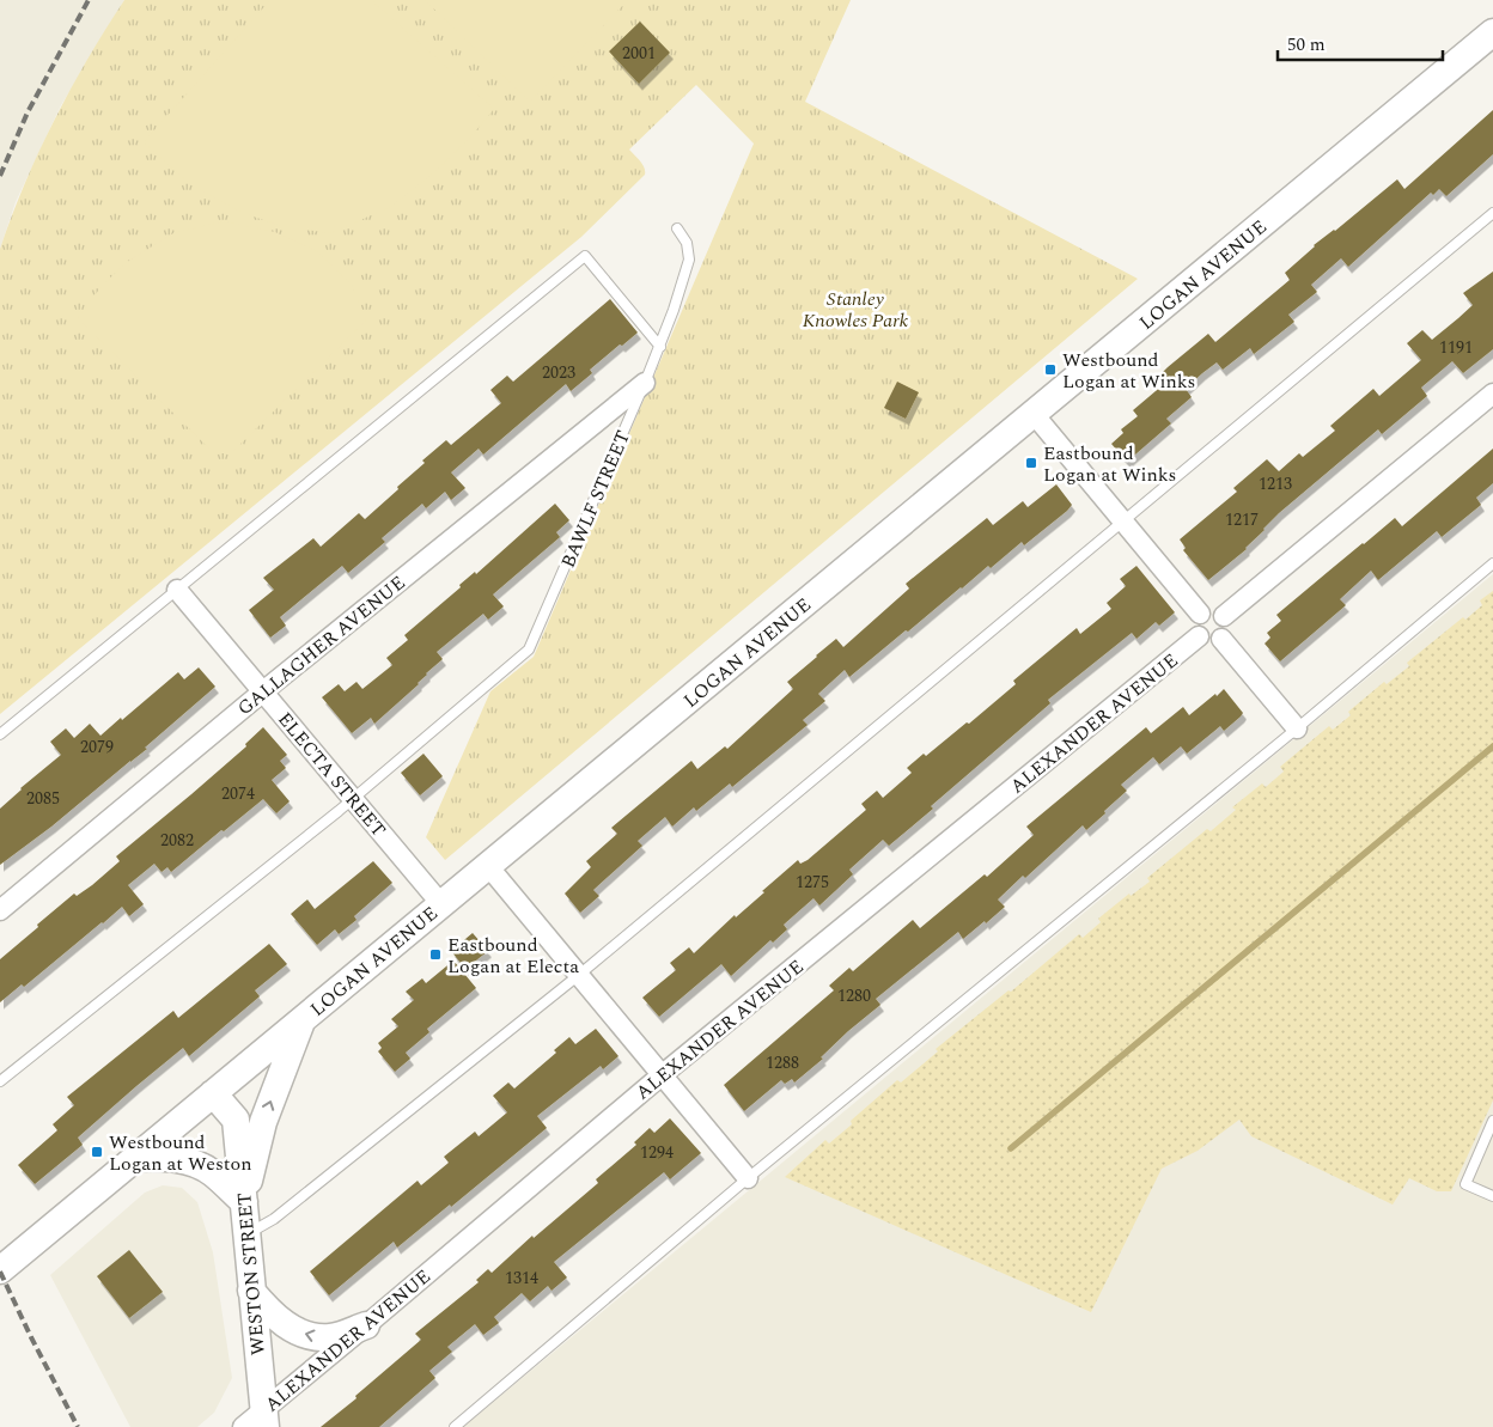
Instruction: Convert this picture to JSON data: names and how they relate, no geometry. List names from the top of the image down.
{
  "streets": {
    "main road": ["LOGAN AVENUE", "WESTON STREET"],
    "street": ["GALLAGHER AVENUE", "ALEXANDER AVENUE", "ELECTA STREET"],
    "lane": ["BAWLF STREET"]
  },
  "crossings": [
    ["LOGAN AVENUE", "ELECTA STREET"],
    ["LOGAN AVENUE", "WESTON STREET"],
    ["BAWLF STREET", "GALLAGHER AVENUE"],
    ["BAWLF STREET", "ELECTA STREET"],
    ["GALLAGHER AVENUE", "ELECTA STREET"],
    ["ALEXANDER AVENUE", "WESTON STREET"]
  ],
  "parks": ["Stanley Knowles Park"],
  "places": {
    "transit": [
      "Westbound Logan at Winks",
      "Eastbound Logan at Winks",
      "Eastbound Logan at Electa",
      "Westbound Logan at Weston"
    ]
  },
  "house_numbers": [
    "2001",
    "1191",
    "2023",
    "1213",
    "1217",
    "2079",
    "2074",
    "2085",
    "2082",
    "1275",
    "1280",
    "1288",
    "1294",
    "1314"
  ],
  "scale_bar": "50 m"
}
